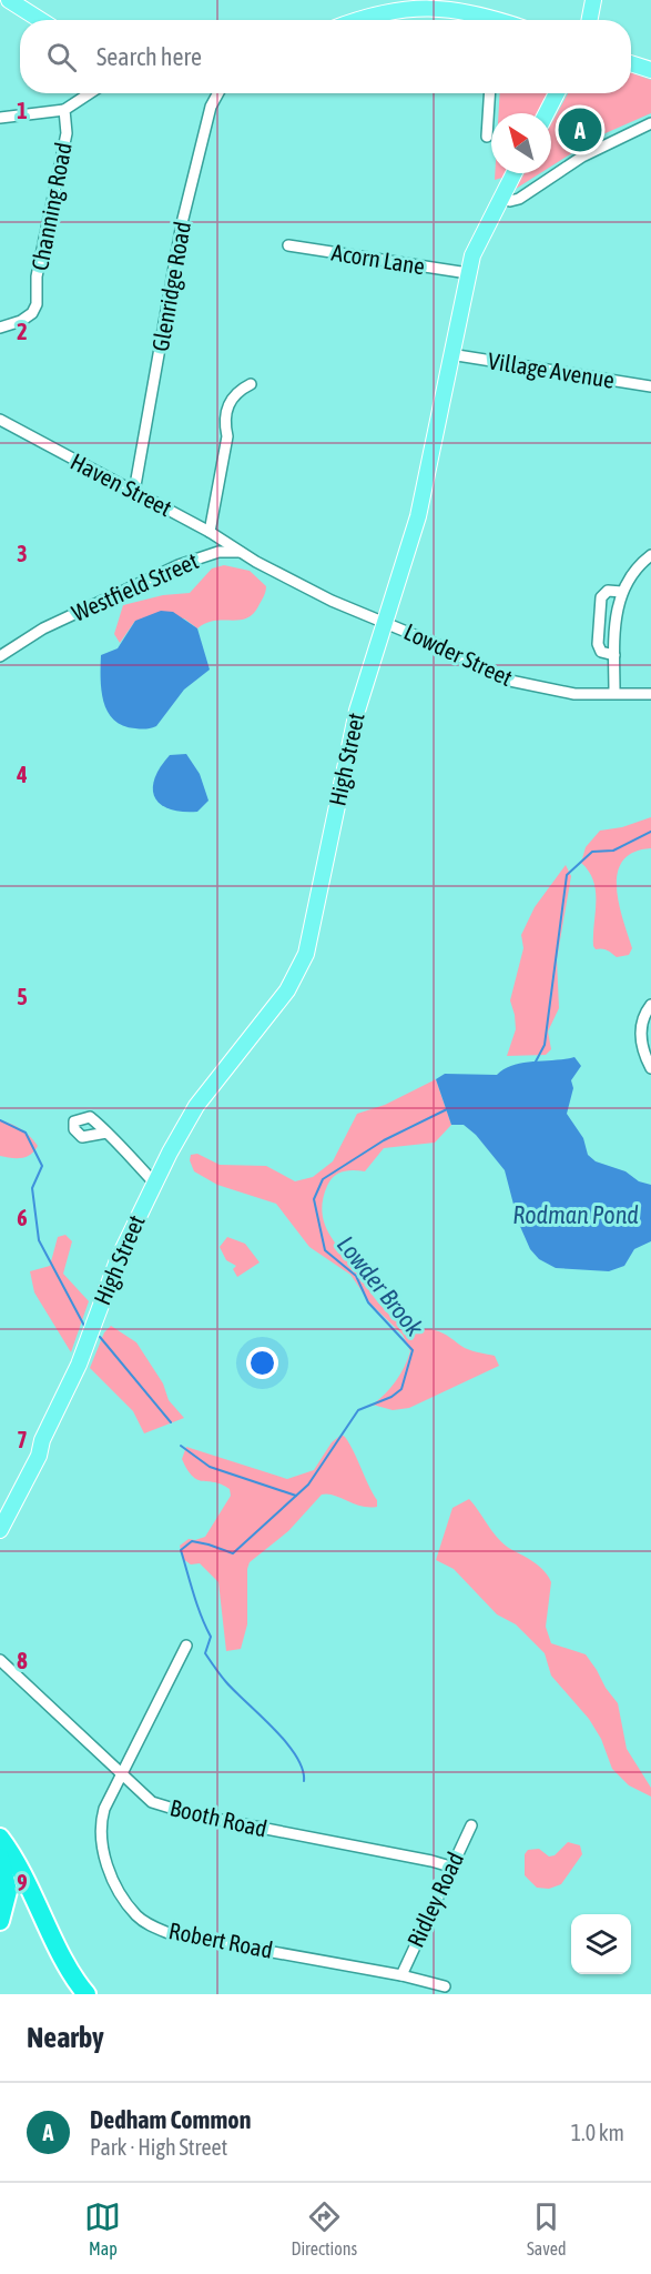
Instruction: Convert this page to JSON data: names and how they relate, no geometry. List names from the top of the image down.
{
  "streets": {
    "main road": ["High Street"],
    "street": [
      "Channing Road",
      "Acorn Lane",
      "Glenridge Road",
      "Village Avenue",
      "Haven Street",
      "Westfield Street",
      "Lowder Street",
      "Booth Road",
      "Ridley Road",
      "Robert Road"
    ]
  },
  "crossings": [
    ["Acorn Lane", "High Street"],
    ["Glenridge Road", "Haven Street"],
    ["Village Avenue", "High Street"],
    ["Haven Street", "Westfield Street"],
    ["Lowder Street", "High Street"],
    ["Booth Road", "Ridley Road"],
    ["Booth Road", "Robert Road"],
    ["Ridley Road", "Robert Road"]
  ],
  "water": ["Rodman Pond", "Lowder Brook"],
  "north": "top left",
  "page": {
    "search": "Search here",
    "pins": "A",
    "heading": "Nearby",
    "list": [
      {
        "mark": "A",
        "name": "Dedham Common",
        "note": "Park · High Street",
        "value": "1.0 km"
      }
    ],
    "nav": ["Map", "Directions", "Saved"]
  },
  "grid": {
    "rows": [
      "1",
      "2",
      "3",
      "4",
      "5",
      "6",
      "7",
      "8",
      "9"
    ]
  }
}
